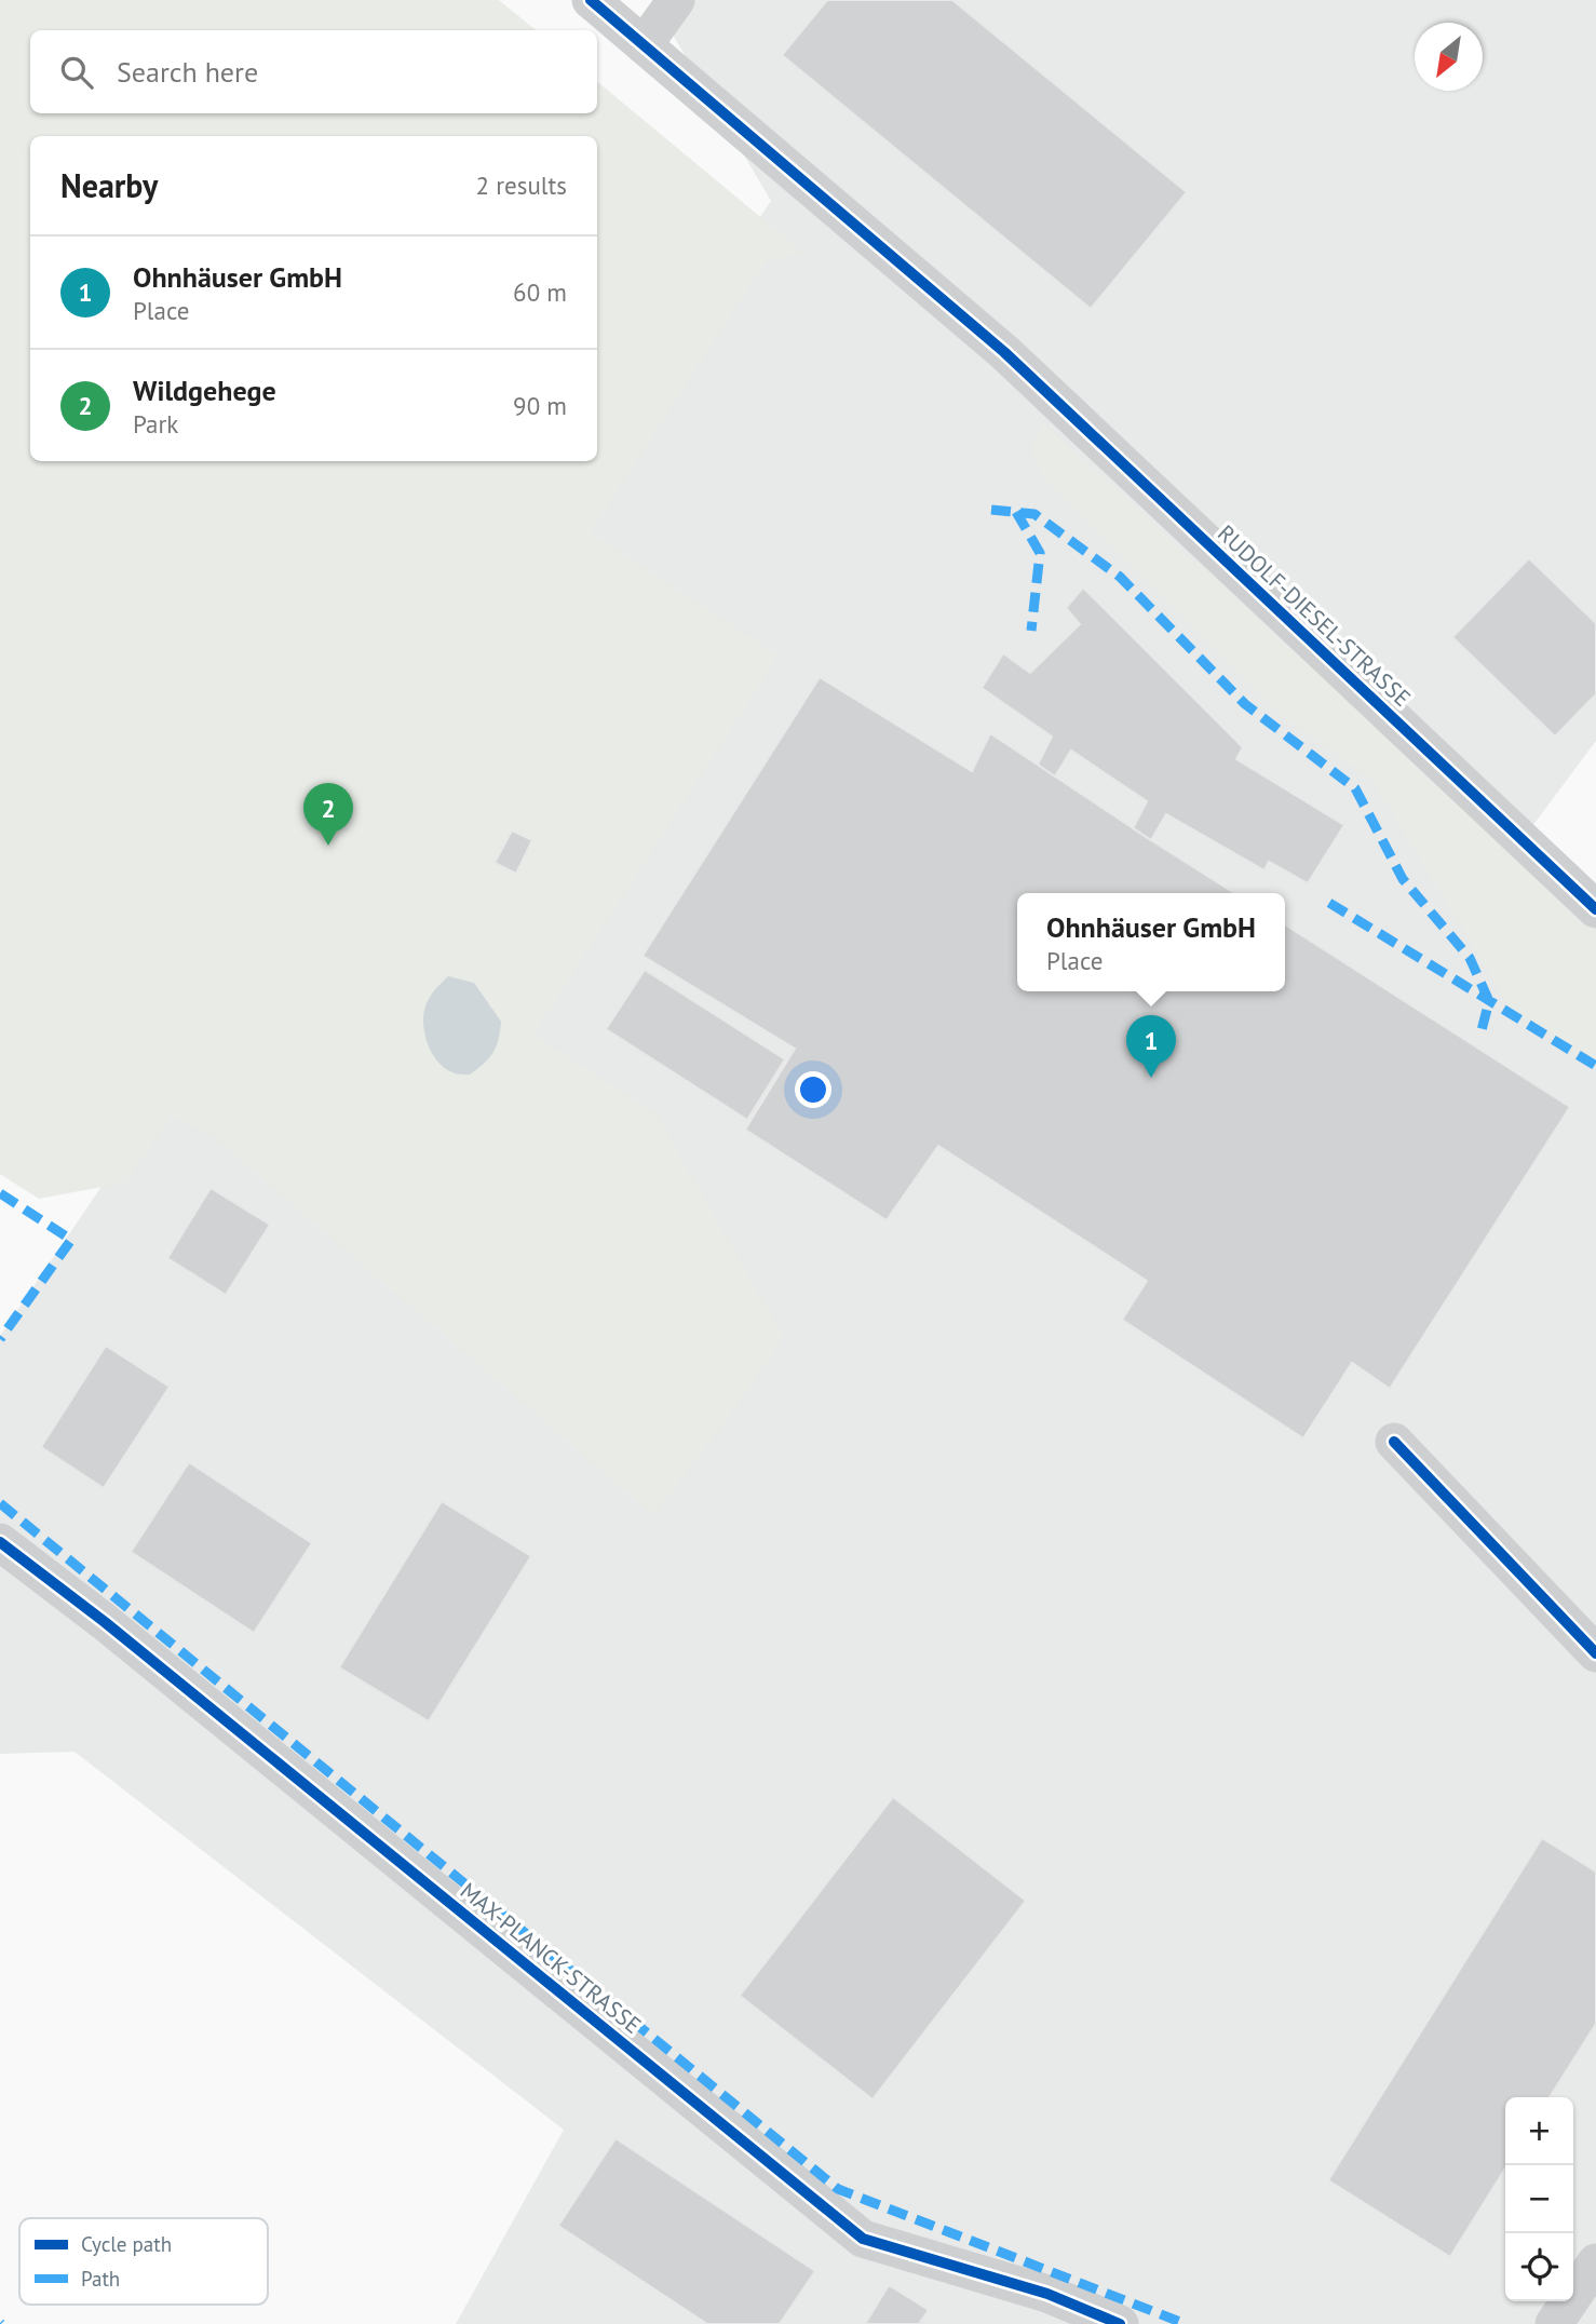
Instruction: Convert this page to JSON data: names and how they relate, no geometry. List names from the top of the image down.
{
  "streets": {
    "street": ["RUDOLF-DIESEL-STRASSE", "MAX-PLANCK-STRASSE"]
  },
  "legend": ["Cycle path", "Path"],
  "north": "bottom left",
  "page": {
    "search": "Search here",
    "heading": ["Nearby", "2 results"],
    "list": [
      {
        "mark": "1",
        "name": "Ohnhäuser GmbH",
        "note": "Place",
        "value": "60 m"
      },
      {
        "mark": "2",
        "name": "Wildgehege",
        "note": "Park",
        "value": "90 m"
      }
    ],
    "pins": ["2", "1"],
    "popup": ["Ohnhäuser GmbH", "Place"],
    "map_buttons": ["+", "−"]
  }
}
